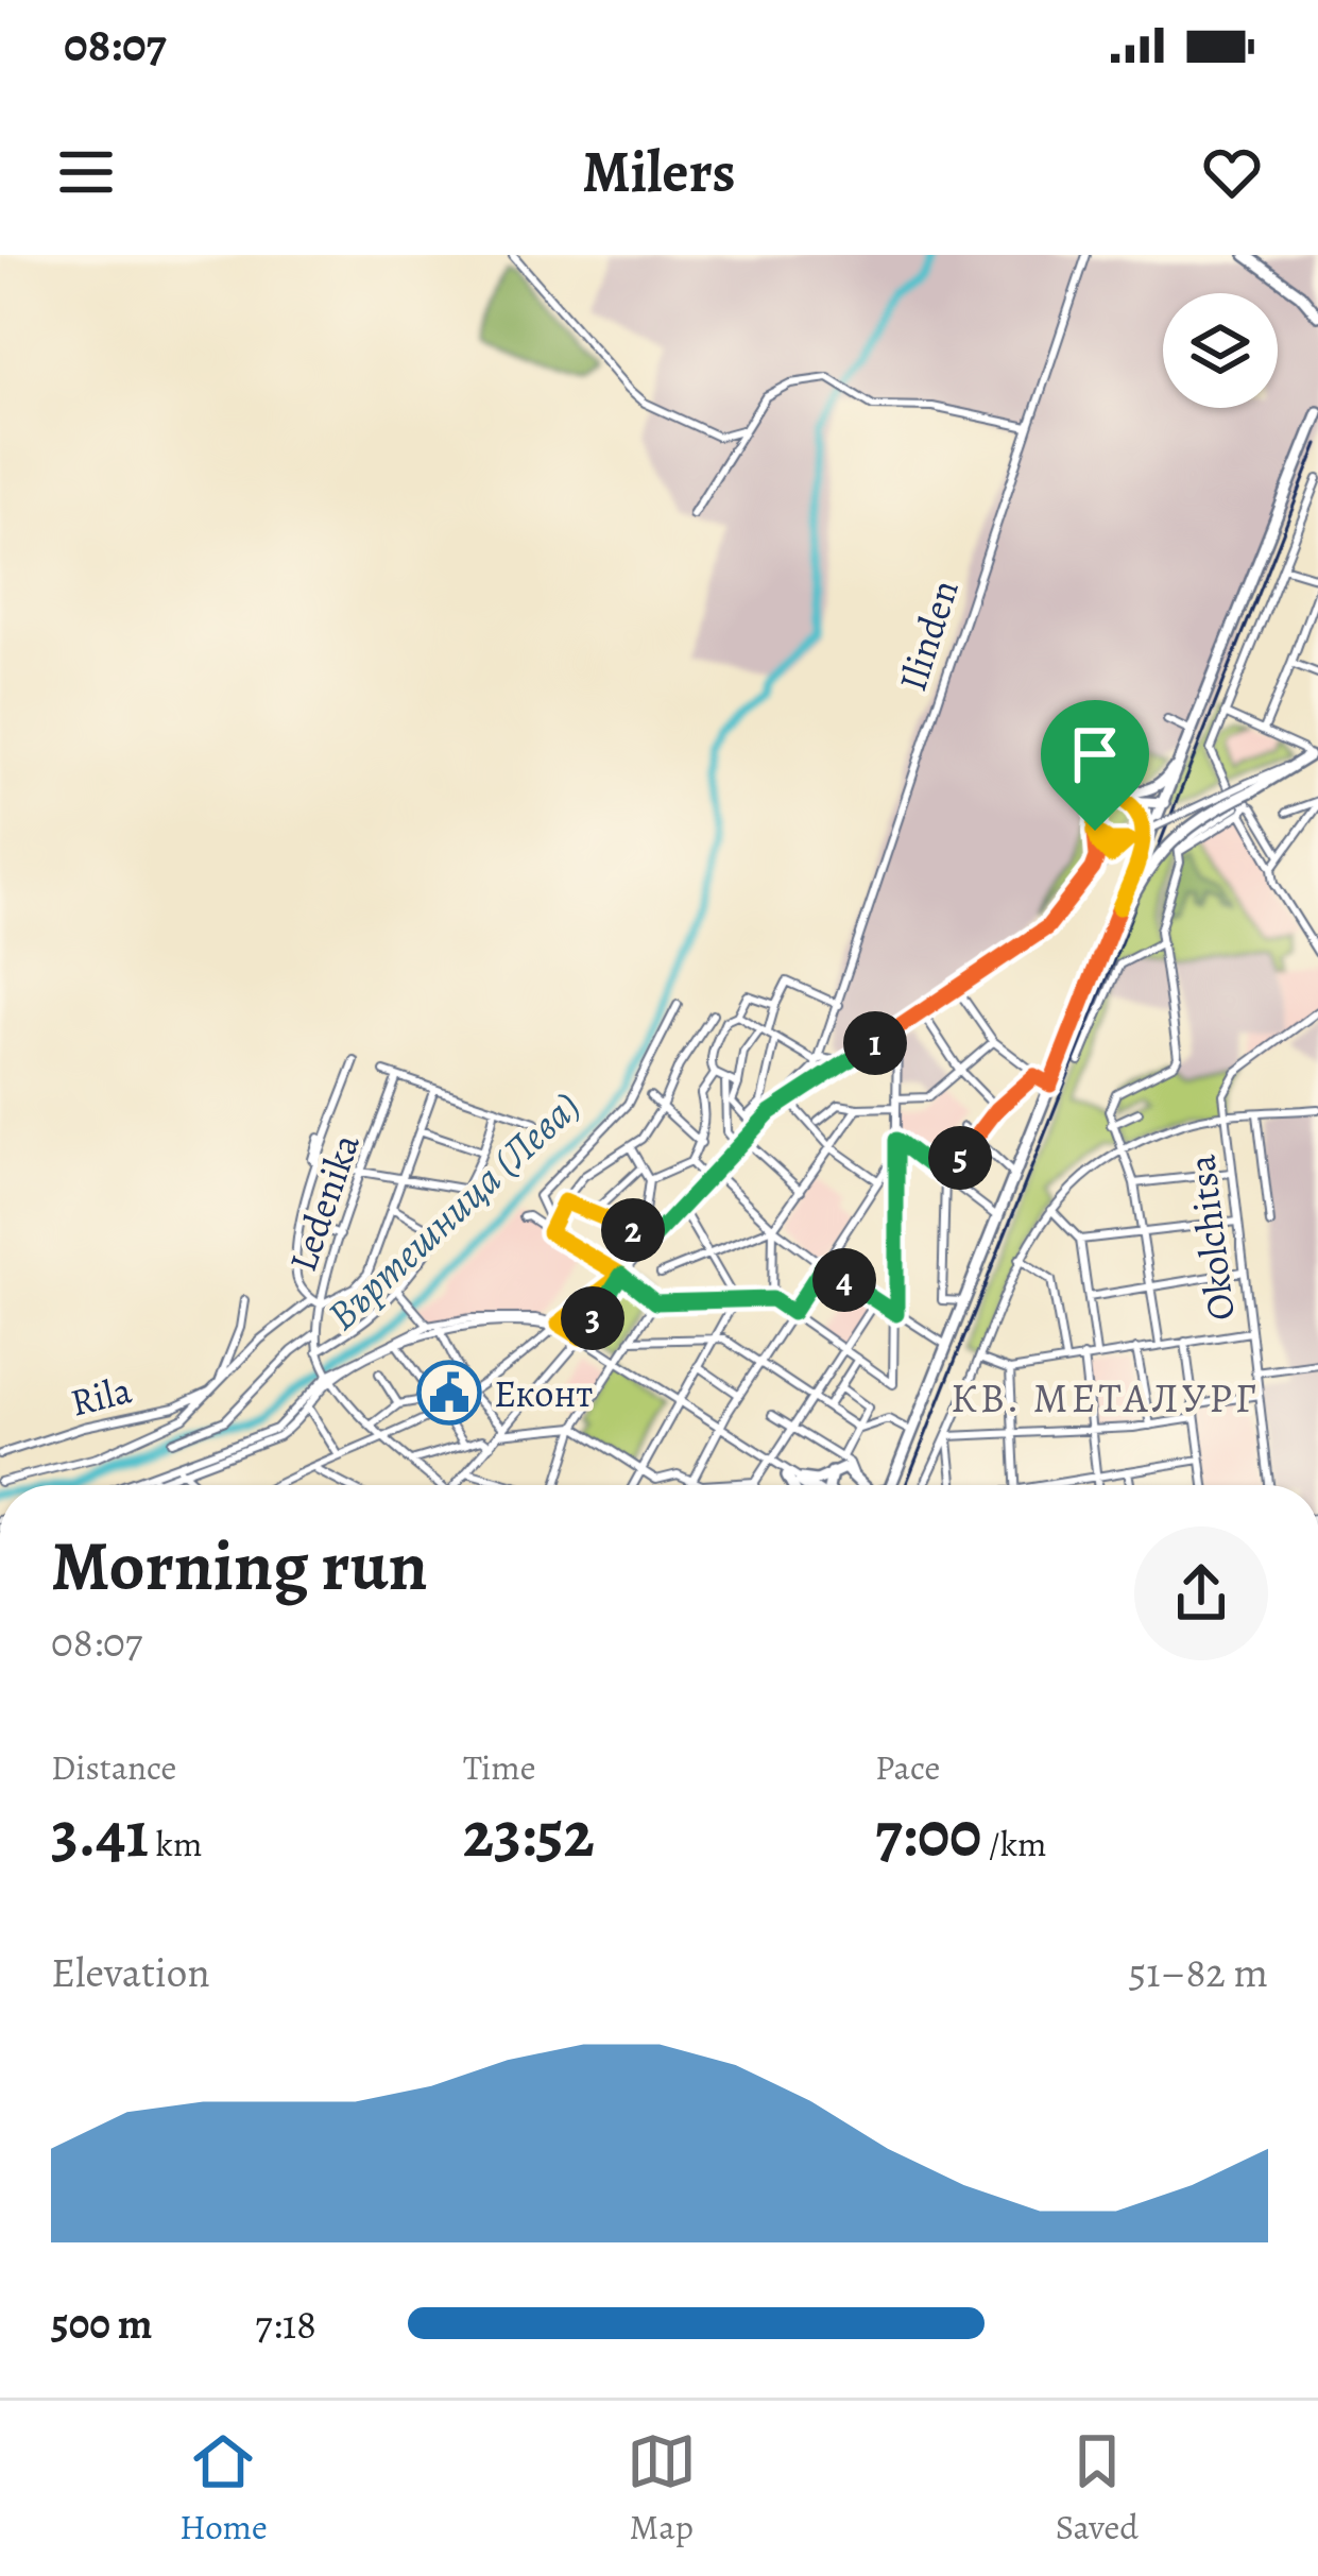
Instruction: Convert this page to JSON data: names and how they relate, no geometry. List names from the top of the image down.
{
  "streets": {
    "street": [
      "Ilinden",
      "Ledenika",
      "Okolchitsa",
      "Rila"
    ]
  },
  "districts": ["КВ. МЕТАЛУРГ"],
  "water": ["Въртешница (Лева)"],
  "places": {
    "public building": ["Еконт"]
  },
  "page": {
    "status": "08:07",
    "header": "Milers",
    "pins": [
      "1",
      "5",
      "2",
      "4",
      "3"
    ],
    "heading": ["Morning run", "08:07"],
    "stats": [
      ["Distance", "3.41 km"],
      ["Time", "23:52"],
      ["Pace", "7:00 /km"]
    ],
    "chart": ["Elevation", "51–82 m"],
    "list": [
      {
        "name": "500 m",
        "note": "7:18"
      }
    ],
    "tabs": ["Home", "Map", "Saved"]
  }
}
